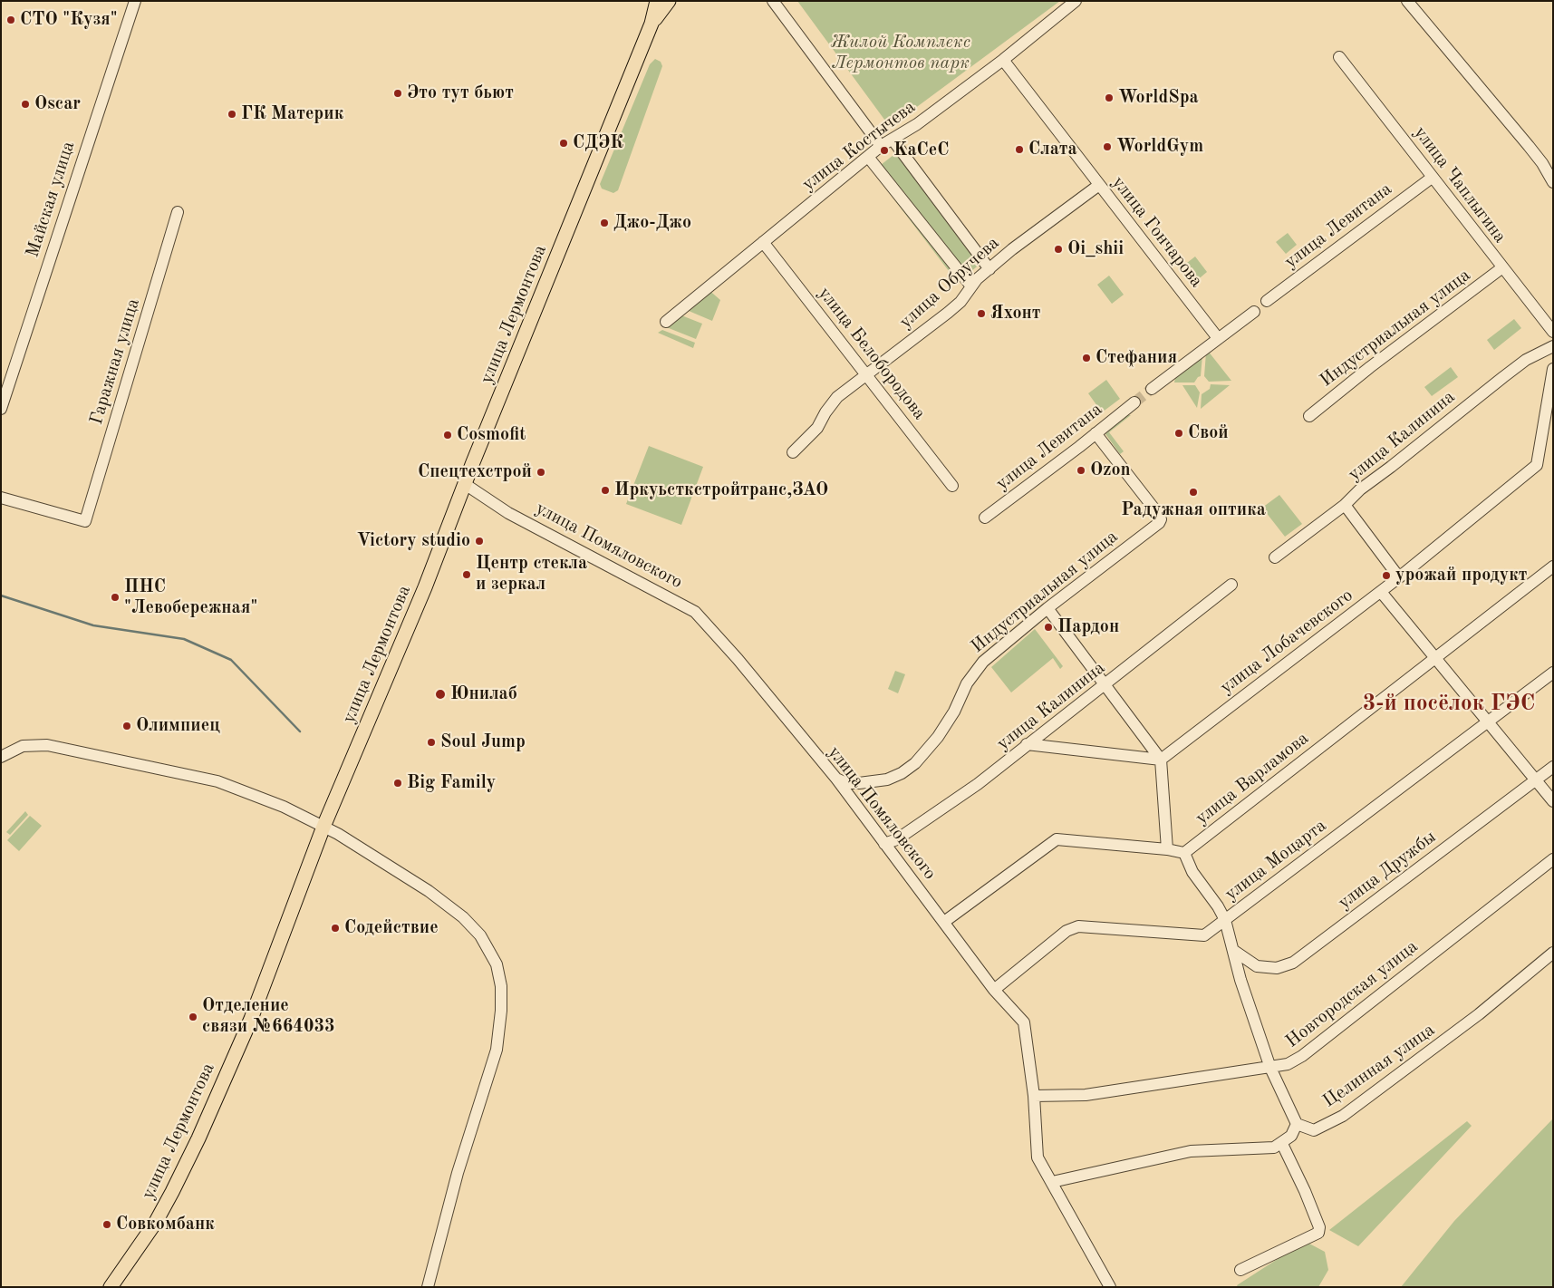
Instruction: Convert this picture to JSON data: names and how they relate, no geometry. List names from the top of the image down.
{
  "streets": {
    "main road": ["улица Лермонтова"],
    "street": [
      "улица Костычева",
      "улица Чаплыгина",
      "Майская улица",
      "улица Левитана",
      "улица Гончарова",
      "улица Обручева",
      "Индустриальная улица",
      "улица Белобородова",
      "Гаражная улица",
      "улица Калинина",
      "улица Помяловского",
      "улица Лобачевского",
      "улица Варламова",
      "улица Моцарта",
      "улица Дружбы",
      "Новгородская улица",
      "Целинная улица"
    ]
  },
  "crossings": [
    ["улица Костычева", "улица Гончарова"],
    ["улица Костычева", "улица Белобородова"],
    ["улица Чаплыгина", "улица Левитана"],
    ["улица Чаплыгина", "Индустриальная улица"],
    ["улица Левитана", "Индустриальная улица"],
    ["улица Гончарова", "улица Обручева"],
    ["улица Обручева", "улица Белобородова"],
    ["улица Лермонтова", "улица Помяловского"],
    ["Индустриальная улица", "улица Помяловского"],
    ["улица Калинина", "улица Помяловского"],
    ["улица Помяловского", "улица Моцарта"],
    ["улица Помяловского", "Новгородская улица"]
  ],
  "districts": ["3-й посёлок ГЭС"],
  "parks": ["Жилой Комплекс Лермонтов парк"],
  "places": [
    "СТО \"Кузя\"",
    "Это тут бьют",
    "WorldSpa",
    "Oscar",
    "ГК Материк",
    "СДЭК",
    "WorldGym",
    "Слата",
    "KaCeC",
    "Джо-Джо",
    "Oi_shii",
    "Яхонт",
    "Стефания",
    "Свой",
    "Cosmofit",
    "Ozon",
    "Спецтехстрой",
    "Иркуьсткстройтранс,ЗАО",
    "Радужная оптика",
    "Victory studio",
    "Центр стекла и зеркал",
    "урожай продукт",
    "ПНС \"Левобережная\"",
    "Пардон",
    "Юнилаб",
    "Олимпиец",
    "Soul Jump",
    "Big Family",
    "Содействие",
    "Отделение связи №664033",
    "Совкомбанк"
  ]
}
